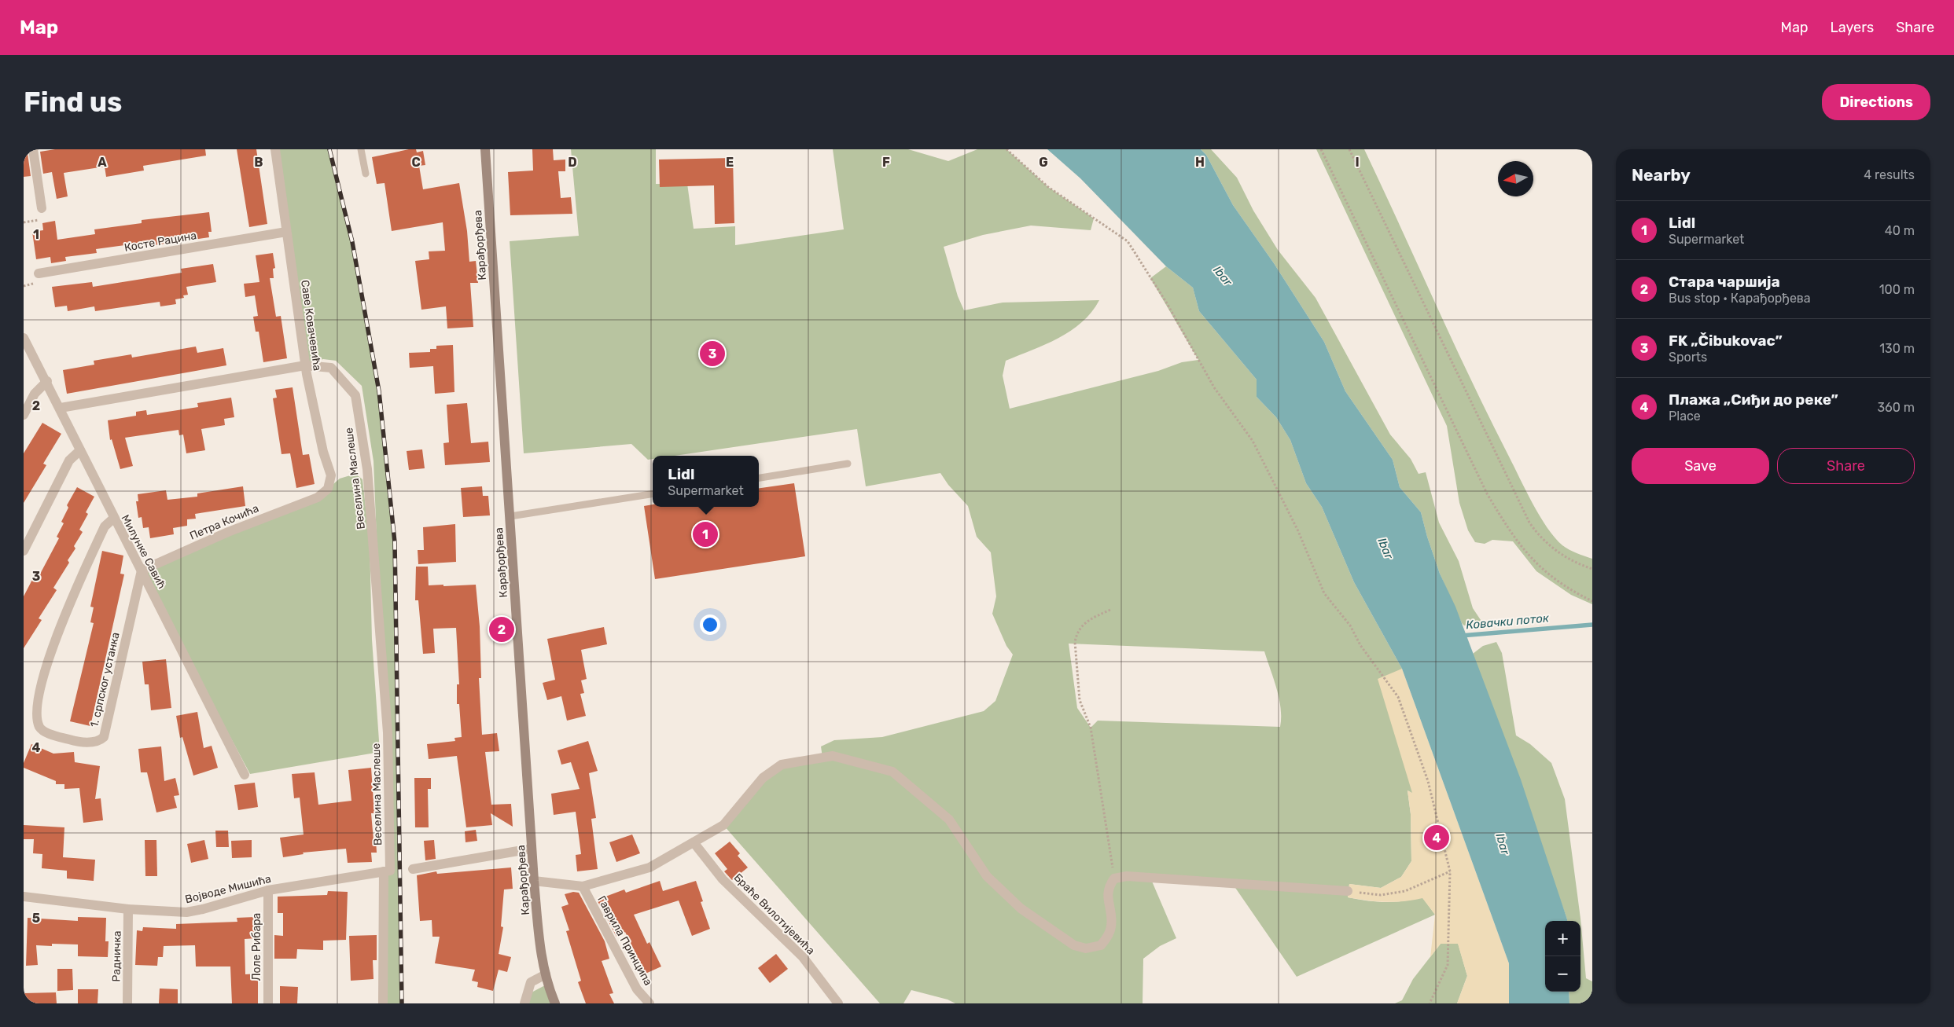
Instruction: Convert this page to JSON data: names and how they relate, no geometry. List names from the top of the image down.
{
  "streets": {
    "street": [
      "Косте Рацина",
      "Карађорђева",
      "Саве Ковачевића",
      "Веселина Маслеше",
      "Петра Кочића",
      "Милунке Савић",
      "1. српског устанка",
      "Војводе Мишића",
      "Браће Вилотијевића",
      "Гаврила Принципа",
      "Лоле Рибара",
      "Радничка"
    ]
  },
  "crossings": [
    ["Косте Рацина", "Саве Ковачевића"],
    ["Саве Ковачевића", "Веселина Маслеше"],
    ["Саве Ковачевића", "Петра Кочића"],
    ["Веселина Маслеше", "Милунке Савић"],
    ["Веселина Маслеше", "Војводе Мишића"],
    ["Петра Кочића", "Милунке Савић"],
    ["Петра Кочића", "1. српског устанка"],
    ["Милунке Савић", "1. српског устанка"],
    ["Војводе Мишића", "Лоле Рибара"],
    ["Војводе Мишића", "Радничка"]
  ],
  "water": ["Ibar", "Ковачки поток"],
  "north": "left",
  "page": {
    "header": "Map",
    "nav": ["Map", "Layers", "Share"],
    "buttons": [
      "Directions",
      ["Save", "Share"]
    ],
    "title": "Find us",
    "heading": ["Nearby", "4 results"],
    "list": [
      {
        "mark": "1",
        "name": "Lidl",
        "note": "Supermarket",
        "value": "40 m"
      },
      {
        "mark": "2",
        "name": "Стара чаршија",
        "note": "Bus stop · Карађорђева",
        "value": "100 m"
      },
      {
        "mark": "3",
        "name": "FK „Čibukovac”",
        "note": "Sports",
        "value": "130 m"
      },
      {
        "mark": "4",
        "name": "Плажа „Сиђи до реке”",
        "note": "Place",
        "value": "360 m"
      }
    ],
    "pins": [
      "3",
      "1",
      "2",
      "4"
    ],
    "popup": ["Lidl", "Supermarket"],
    "map_buttons": ["+", "−"]
  },
  "grid": {
    "columns": [
      "A",
      "B",
      "C",
      "D",
      "E",
      "F",
      "G",
      "H",
      "I"
    ],
    "rows": [
      "1",
      "2",
      "3",
      "4",
      "5"
    ]
  }
}
